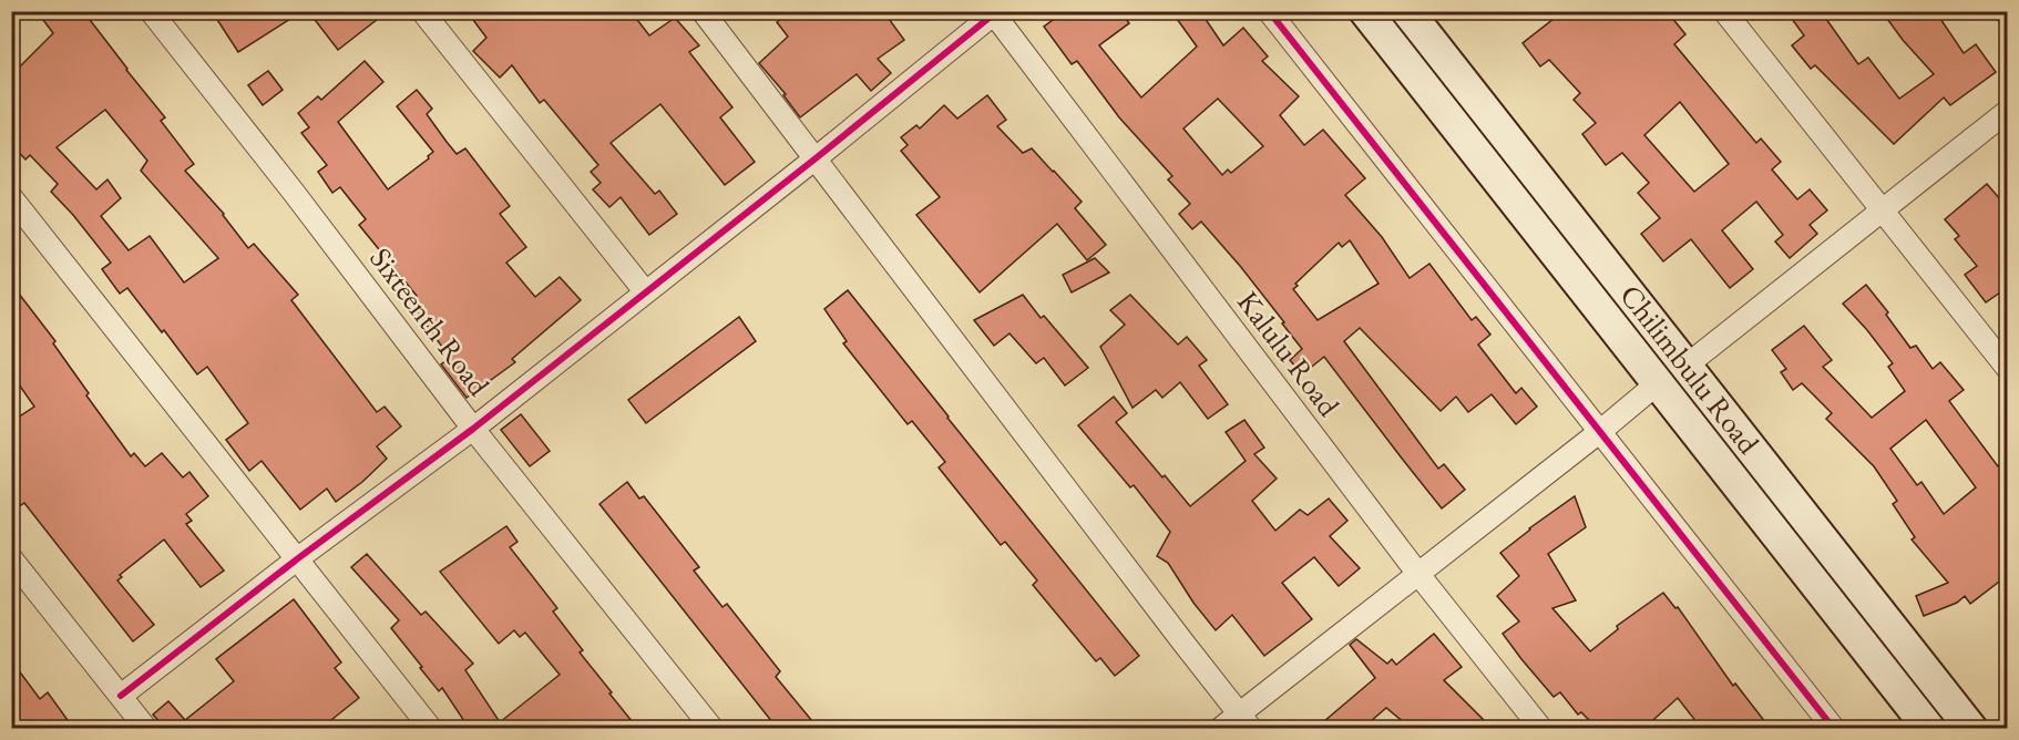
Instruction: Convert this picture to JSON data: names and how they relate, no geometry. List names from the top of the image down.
{
  "streets": {
    "main road": ["Chilimbulu Road"],
    "street": ["Sixteenth Road", "Kalulu Road"]
  }
}
